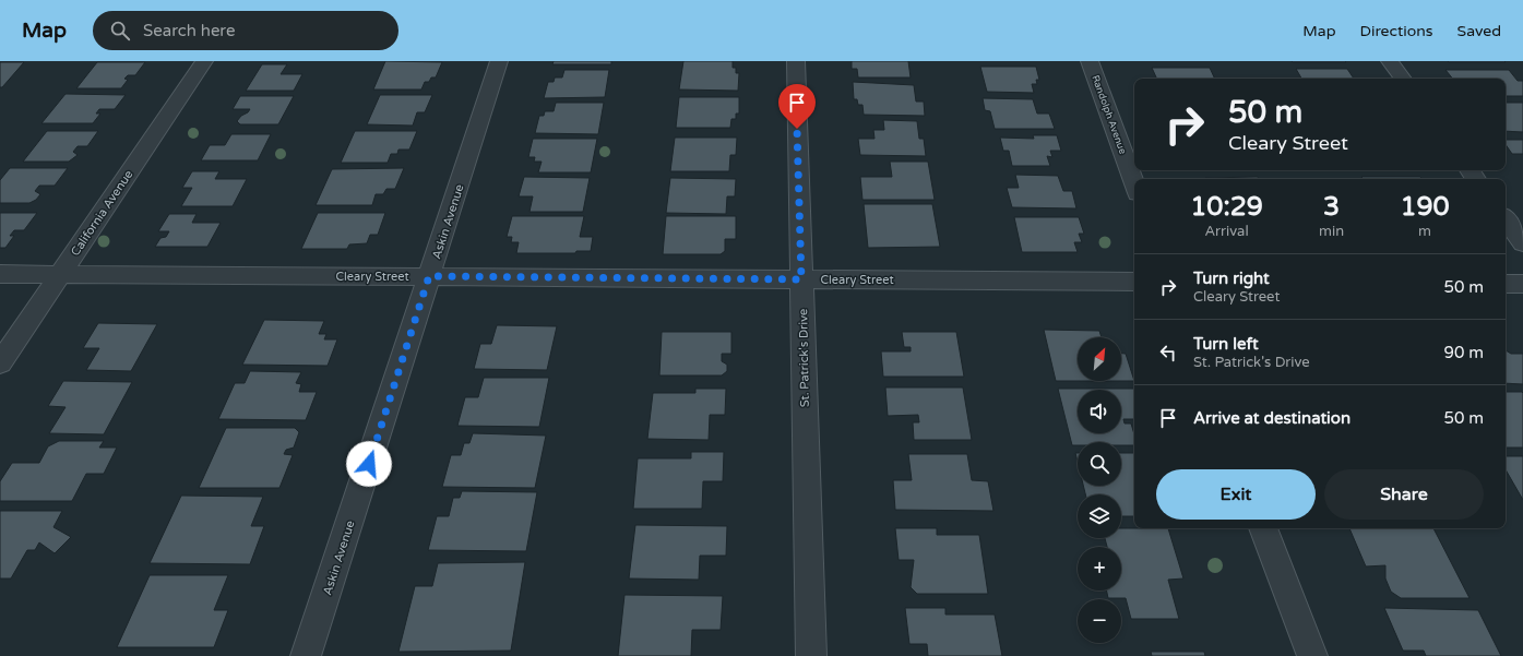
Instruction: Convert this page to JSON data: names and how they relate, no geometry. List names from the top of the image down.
{
  "streets": {
    "street": [
      "Randolph Avenue",
      "California Avenue",
      "Askin Avenue",
      "Cleary Street",
      "St. Patrick's Drive"
    ]
  },
  "crossings": [
    ["California Avenue", "Cleary Street"],
    ["Askin Avenue", "Cleary Street"],
    ["Cleary Street", "St. Patrick's Drive"]
  ],
  "north": "top right",
  "page": {
    "header": "Map",
    "search": "Search here",
    "nav": ["Map", "Directions", "Saved"],
    "turn": ["50 m", "Cleary Street"],
    "eta": [
      "10:29",
      "Arrival",
      "3",
      "min",
      "190",
      "m"
    ],
    "list": [
      {
        "name": "Turn right",
        "note": "Cleary Street",
        "value": "50 m"
      },
      {
        "name": "Turn left",
        "note": "St. Patrick's Drive",
        "value": "90 m"
      },
      {
        "name": "Arrive at destination",
        "value": "50 m"
      }
    ],
    "map_buttons": ["+", "−"],
    "buttons": ["Exit", "Share"]
  }
}
